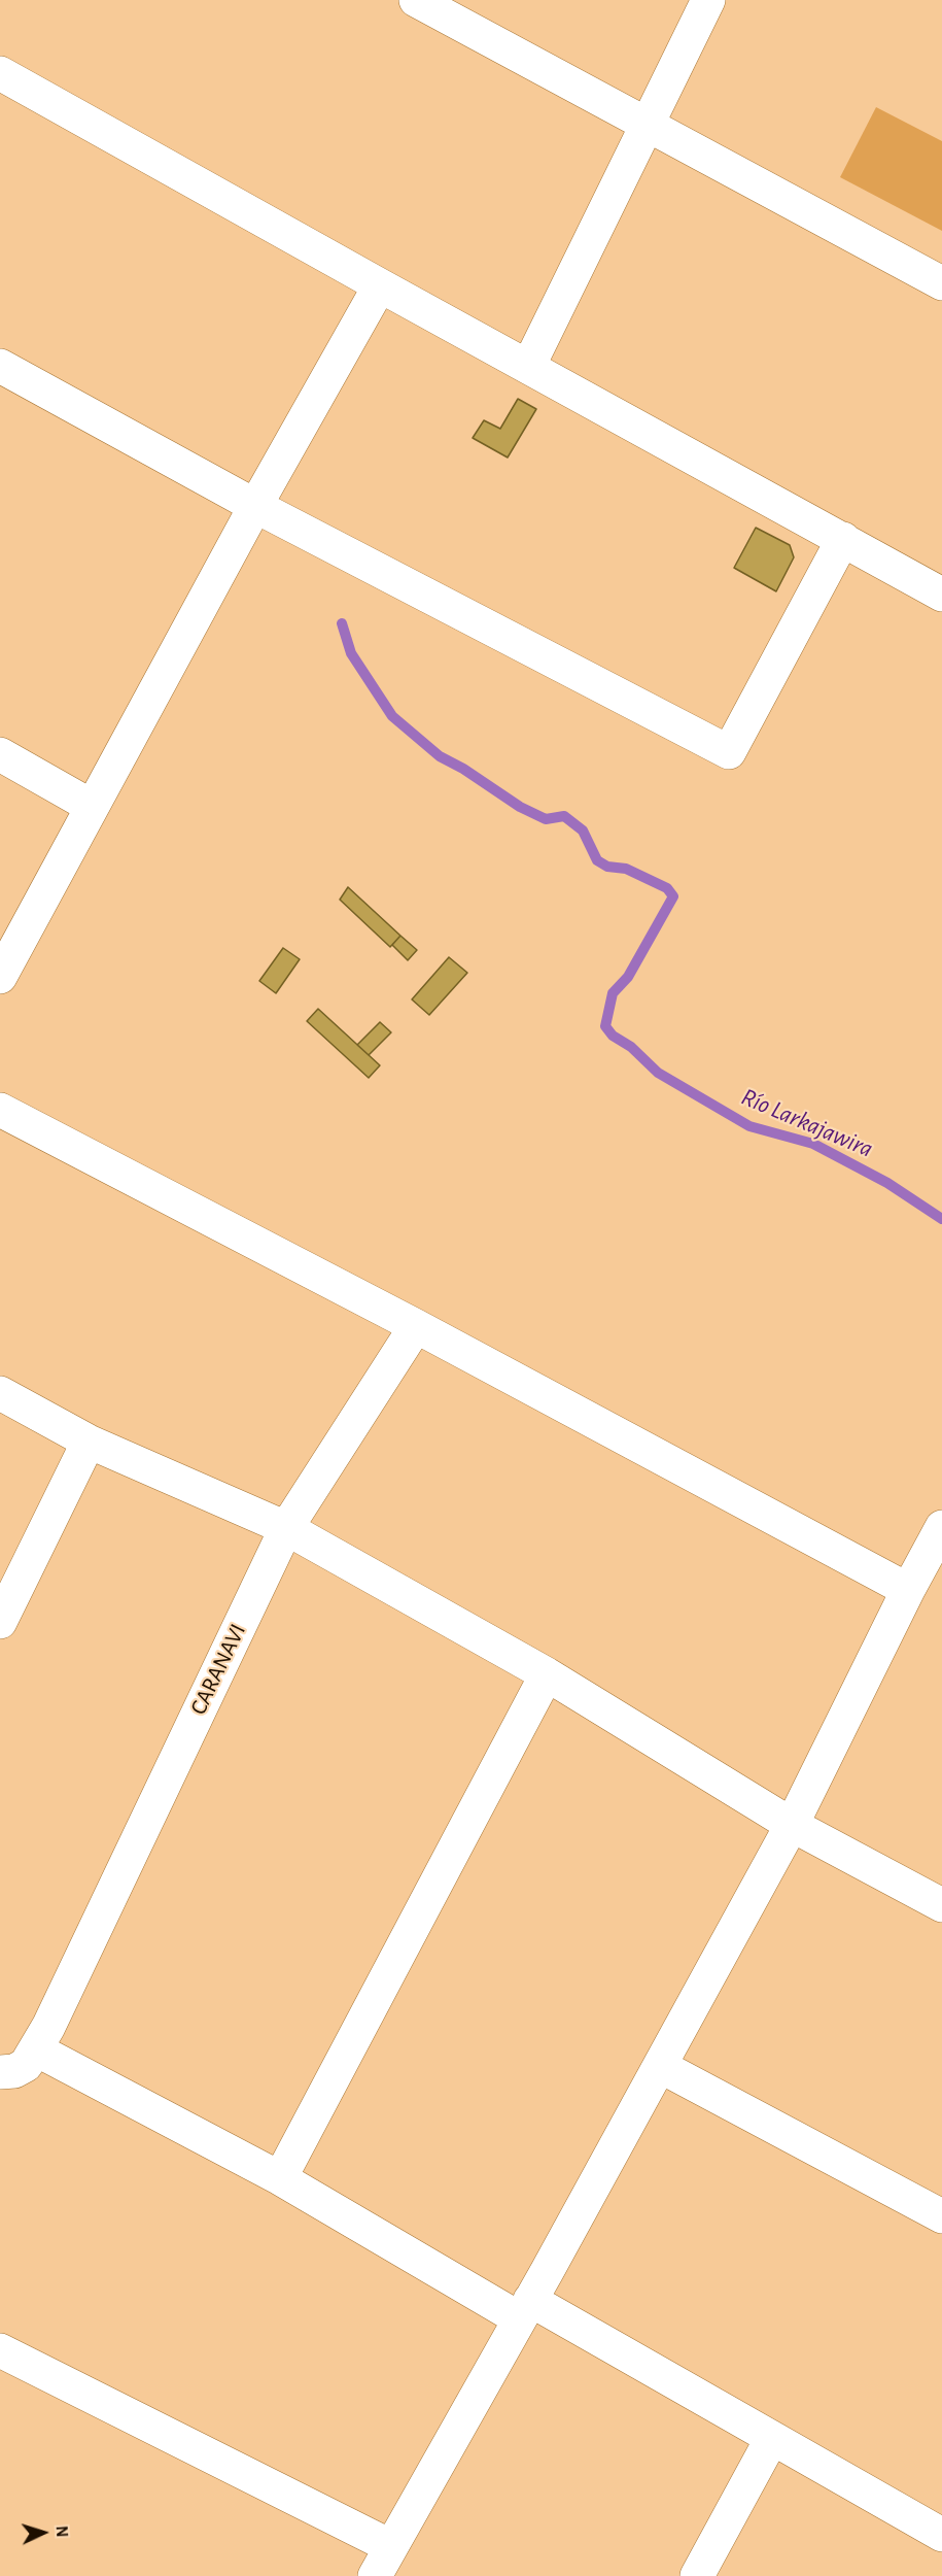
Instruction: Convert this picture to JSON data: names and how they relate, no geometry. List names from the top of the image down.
{
  "streets": {
    "street": ["CARANAVI"]
  },
  "water": ["Río Larkajawira"],
  "north": "right"
}
